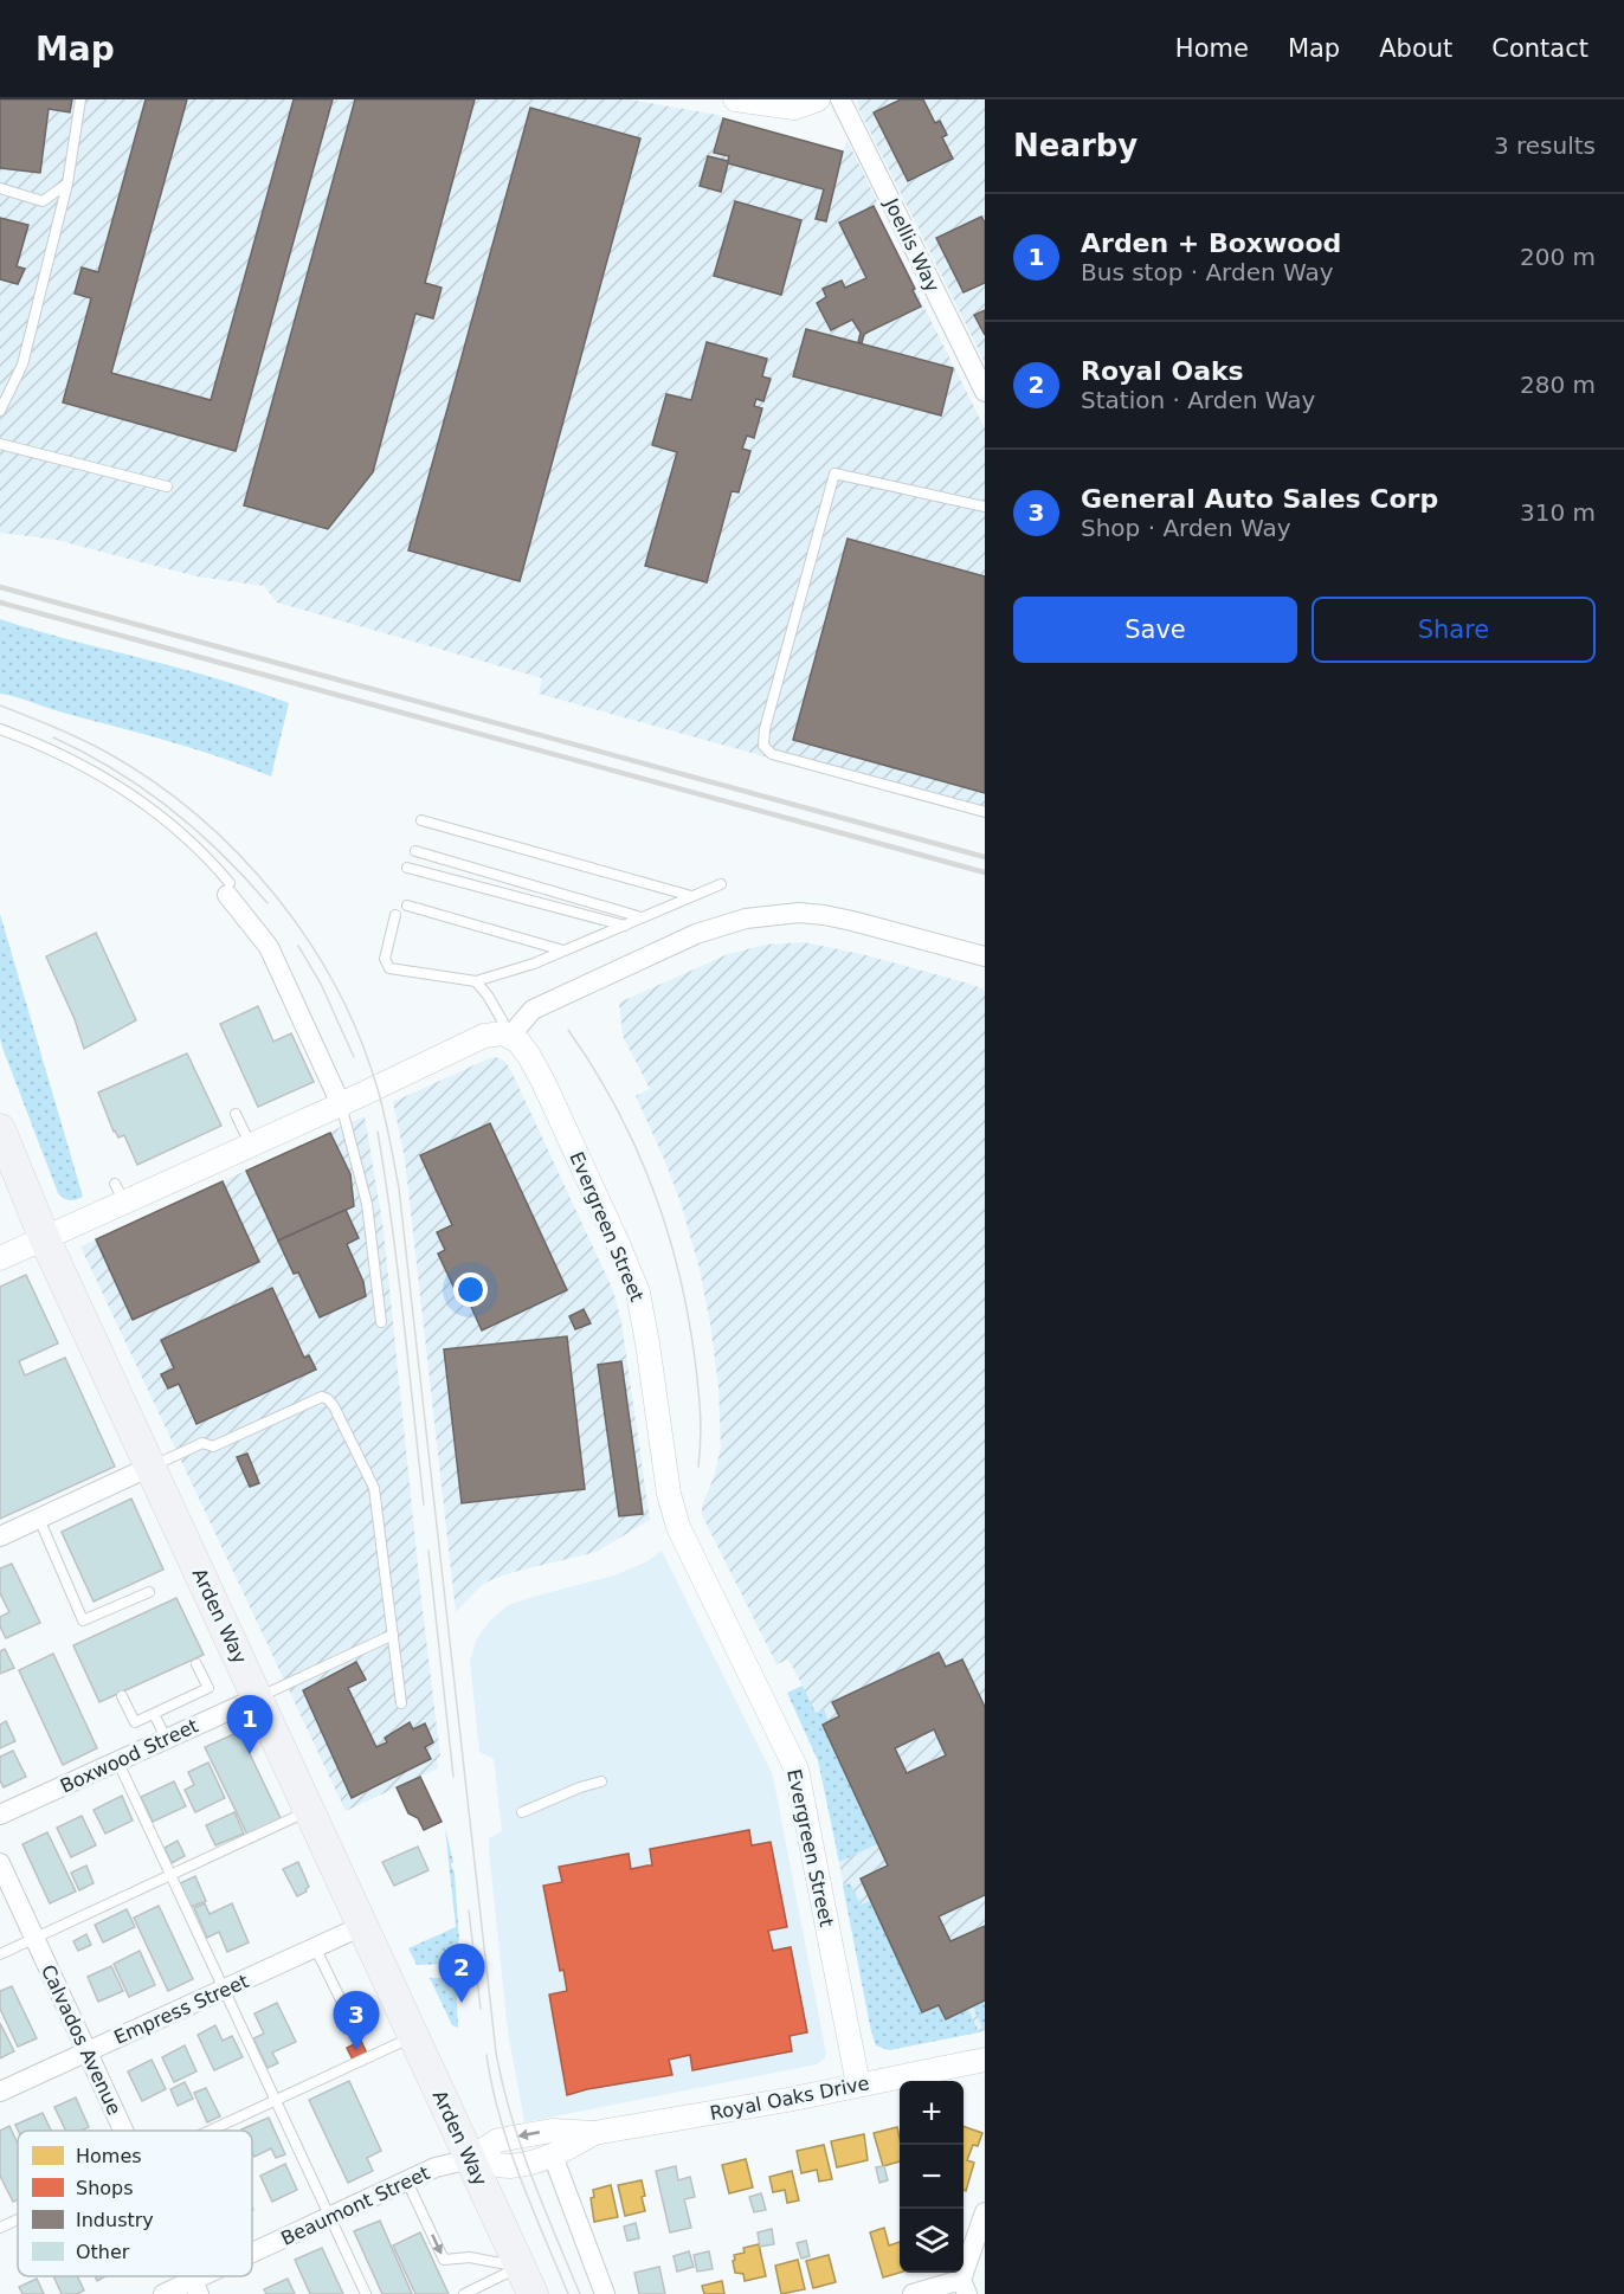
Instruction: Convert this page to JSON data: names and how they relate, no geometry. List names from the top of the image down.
{
  "streets": {
    "main road": ["Arden Way"],
    "street": [
      "Joellis Way",
      "Evergreen Street",
      "Boxwood Street",
      "Empress Street",
      "Calvados Avenue",
      "Royal Oaks Drive",
      "Beaumont Street"
    ]
  },
  "crossings": [
    ["Evergreen Street", "Royal Oaks Drive"],
    ["Arden Way", "Boxwood Street"],
    ["Arden Way", "Empress Street"],
    ["Arden Way", "Royal Oaks Drive"],
    ["Arden Way", "Beaumont Street"],
    ["Empress Street", "Calvados Avenue"],
    ["Royal Oaks Drive", "Beaumont Street"]
  ],
  "legend": [
    "Homes",
    "Shops",
    "Industry",
    "Other"
  ],
  "page": {
    "header": "Map",
    "nav": [
      "Home",
      "Map",
      "About",
      "Contact"
    ],
    "heading": ["Nearby", "3 results"],
    "list": [
      {
        "mark": "1",
        "name": "Arden + Boxwood",
        "note": "Bus stop · Arden Way",
        "value": "200 m"
      },
      {
        "mark": "2",
        "name": "Royal Oaks",
        "note": "Station · Arden Way",
        "value": "280 m"
      },
      {
        "mark": "3",
        "name": "General Auto Sales Corp",
        "note": "Shop · Arden Way",
        "value": "310 m"
      }
    ],
    "buttons": ["Save", "Share"],
    "pins": ["1", "2", "3"],
    "map_buttons": ["+", "−"]
  }
}
